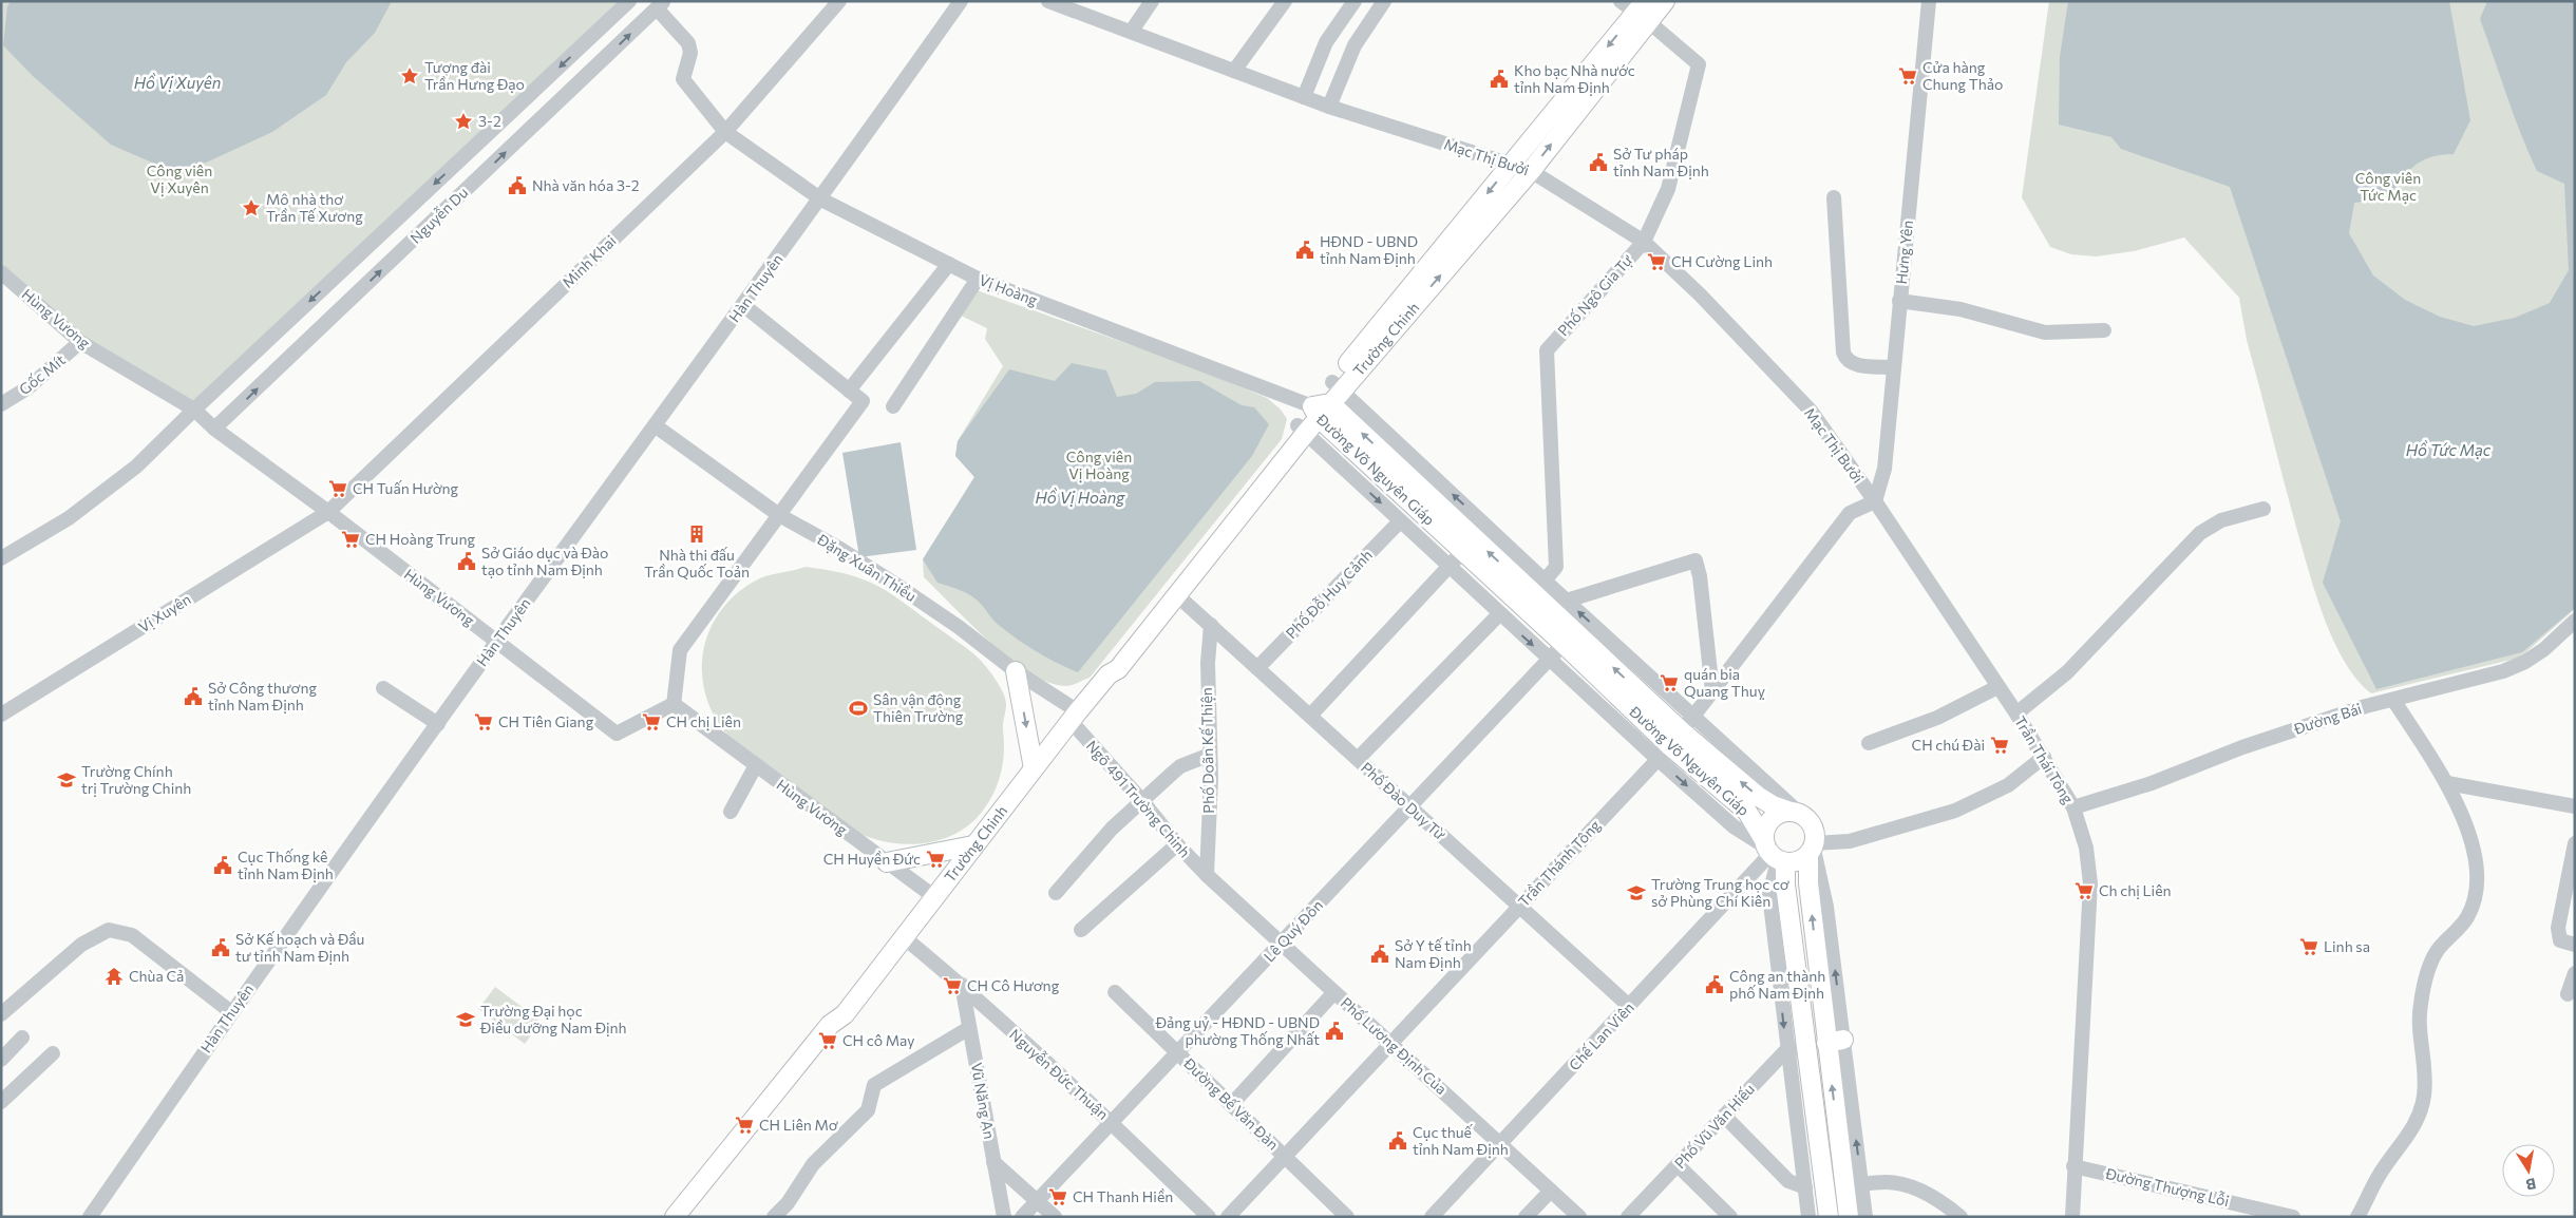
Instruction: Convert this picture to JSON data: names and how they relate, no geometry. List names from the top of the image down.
{
  "streets": {
    "main road": ["Trường Chinh", "Đường Võ Nguyên Giáp"],
    "street": [
      "Mạc Thị Bưởi",
      "Nguyễn Du",
      "Hưng Yên",
      "Minh Khai",
      "Hàn Thuyên",
      "Vị Hoàng",
      "Phố Ngô Gia Tự",
      "Hùng Vương",
      "Gốc Mít",
      "Đặng Xuân Thiều",
      "Phố Đỗ Huy Cảnh",
      "Vị Xuyên",
      "Đường Bái",
      "Phố Doãn Kế Thiện",
      "Trần Thái Tông",
      "Ngõ 491 Trường Chinh",
      "Phố Đào Duy Từ",
      "Trần Thánh Tông",
      "Lê Quý Đôn",
      "Chế Lan Viên",
      "Phố Lương Định Của",
      "Nguyễn Đức Thuận",
      "Vũ Năng An",
      "Đường Bế Văn Đàn",
      "Phố Vũ Văn Hiếu",
      "Đường Thượng Lỗi"
    ]
  },
  "crossings": [
    ["Mạc Thị Bưởi", "Hưng Yên"],
    ["Mạc Thị Bưởi", "Phố Ngô Gia Tự"],
    ["Mạc Thị Bưởi", "Trường Chinh"],
    ["Mạc Thị Bưởi", "Trần Thái Tông"],
    ["Mạc Thị Bưởi", "Trần Thánh Tông"],
    ["Nguyễn Du", "Hùng Vương"],
    ["Hưng Yên", "Trần Thái Tông"],
    ["Hưng Yên", "Trần Thánh Tông"],
    ["Minh Khai", "Vị Hoàng"],
    ["Minh Khai", "Hùng Vương"],
    ["Minh Khai", "Vị Xuyên"],
    ["Hàn Thuyên", "Vị Hoàng"],
    ["Hàn Thuyên", "Hùng Vương"],
    ["Hàn Thuyên", "Đặng Xuân Thiều"],
    ["Vị Hoàng", "Trường Chinh"],
    ["Vị Hoàng", "Đường Võ Nguyên Giáp"],
    ["Phố Ngô Gia Tự", "Trường Chinh"],
    ["Phố Ngô Gia Tự", "Đường Võ Nguyên Giáp"],
    ["Hùng Vương", "Trường Chinh"],
    ["Hùng Vương", "Gốc Mít"],
    ["Hùng Vương", "Vị Xuyên"],
    ["Trường Chinh", "Đường Võ Nguyên Giáp"],
    ["Trường Chinh", "Đặng Xuân Thiều"],
    ["Trường Chinh", "Ngõ 491 Trường Chinh"],
    ["Trường Chinh", "Phố Đào Duy Từ"],
    ["Trường Chinh", "Nguyễn Đức Thuận"],
    ["Đường Võ Nguyên Giáp", "Phố Đỗ Huy Cảnh"],
    ["Đường Võ Nguyên Giáp", "Trần Thánh Tông"],
    ["Đường Võ Nguyên Giáp", "Lê Quý Đôn"],
    ["Đường Võ Nguyên Giáp", "Chế Lan Viên"],
    ["Đặng Xuân Thiều", "Ngõ 491 Trường Chinh"],
    ["Phố Đỗ Huy Cảnh", "Phố Đào Duy Từ"],
    ["Đường Bái", "Trần Thái Tông"],
    ["Phố Doãn Kế Thiện", "Ngõ 491 Trường Chinh"],
    ["Phố Doãn Kế Thiện", "Phố Đào Duy Từ"],
    ["Phố Doãn Kế Thiện", "Phố Lương Định Của"],
    ["Trần Thái Tông", "Trần Thánh Tông"],
    ["Trần Thái Tông", "Đường Thượng Lỗi"],
    ["Ngõ 491 Trường Chinh", "Phố Lương Định Của"],
    ["Phố Đào Duy Từ", "Trần Thánh Tông"],
    ["Phố Đào Duy Từ", "Lê Quý Đôn"],
    ["Phố Đào Duy Từ", "Chế Lan Viên"],
    ["Trần Thánh Tông", "Phố Lương Định Của"],
    ["Trần Thánh Tông", "Đường Bế Văn Đàn"],
    ["Lê Quý Đôn", "Phố Lương Định Của"],
    ["Lê Quý Đôn", "Nguyễn Đức Thuận"],
    ["Lê Quý Đôn", "Đường Bế Văn Đàn"],
    ["Chế Lan Viên", "Phố Lương Định Của"],
    ["Nguyễn Đức Thuận", "Vũ Năng An"]
  ],
  "water": ["Hồ Vị Xuyên", "Hồ Tức Mạc", "Hồ Vị Hoàng"],
  "parks": ["Công viên Vị Xuyên", "Công viên Tức Mạc", "Công viên Vị Hoàng"],
  "places": {
    "place": ["Tượng đài Trần Hưng Đạo", "3-2", "Mộ nhà thơ Trần Tế Xương"],
    "supermarket": [
      "Cửa hàng Chung Thảo",
      "CH Cường Linh",
      "CH Tuấn Hường",
      "CH Hoàng Trung",
      "quán bia Quang Thuỵ",
      "CH Tiên Giang",
      "CH chị Liên",
      "CH chú Đài",
      "CH Huyền Đức",
      "Ch chị Liên",
      "Linh sa",
      "CH Cô Hương",
      "CH cô May",
      "CH Liên Mơ",
      "CH Thanh Hiền"
    ],
    "public building": [
      "Kho bạc Nhà nước tỉnh Nam Định",
      "Sở Tư pháp tỉnh Nam Định",
      "Nhà văn hóa 3-2",
      "HĐND - UBND tỉnh Nam Định",
      "Sở Giáo dục và Đào tạo tỉnh Nam Định",
      "Sở Công thương tỉnh Nam Định",
      "Cục Thống kê tỉnh Nam Định",
      "Sở Kế hoạch và Đầu tư tỉnh Nam Định",
      "Sở Y tế tỉnh Nam Định",
      "Công an thành phố Nam Định",
      "Đảng uỷ - HĐND - UBND phường Thống Nhất",
      "Cục thuế tỉnh Nam Định"
    ],
    "building": ["Nhà thi đấu Trần Quốc Toản"],
    "sports": ["Sân vận động Thiên Trường"],
    "school or university": ["Trường Chính trị Trường Chinh", "Trường Trung học cơ sở Phùng Chí Kiên", "Trường Đại học Điều dưỡng Nam Định"],
    "temple": ["Chùa Cả"]
  },
  "north": "bottom"
}
